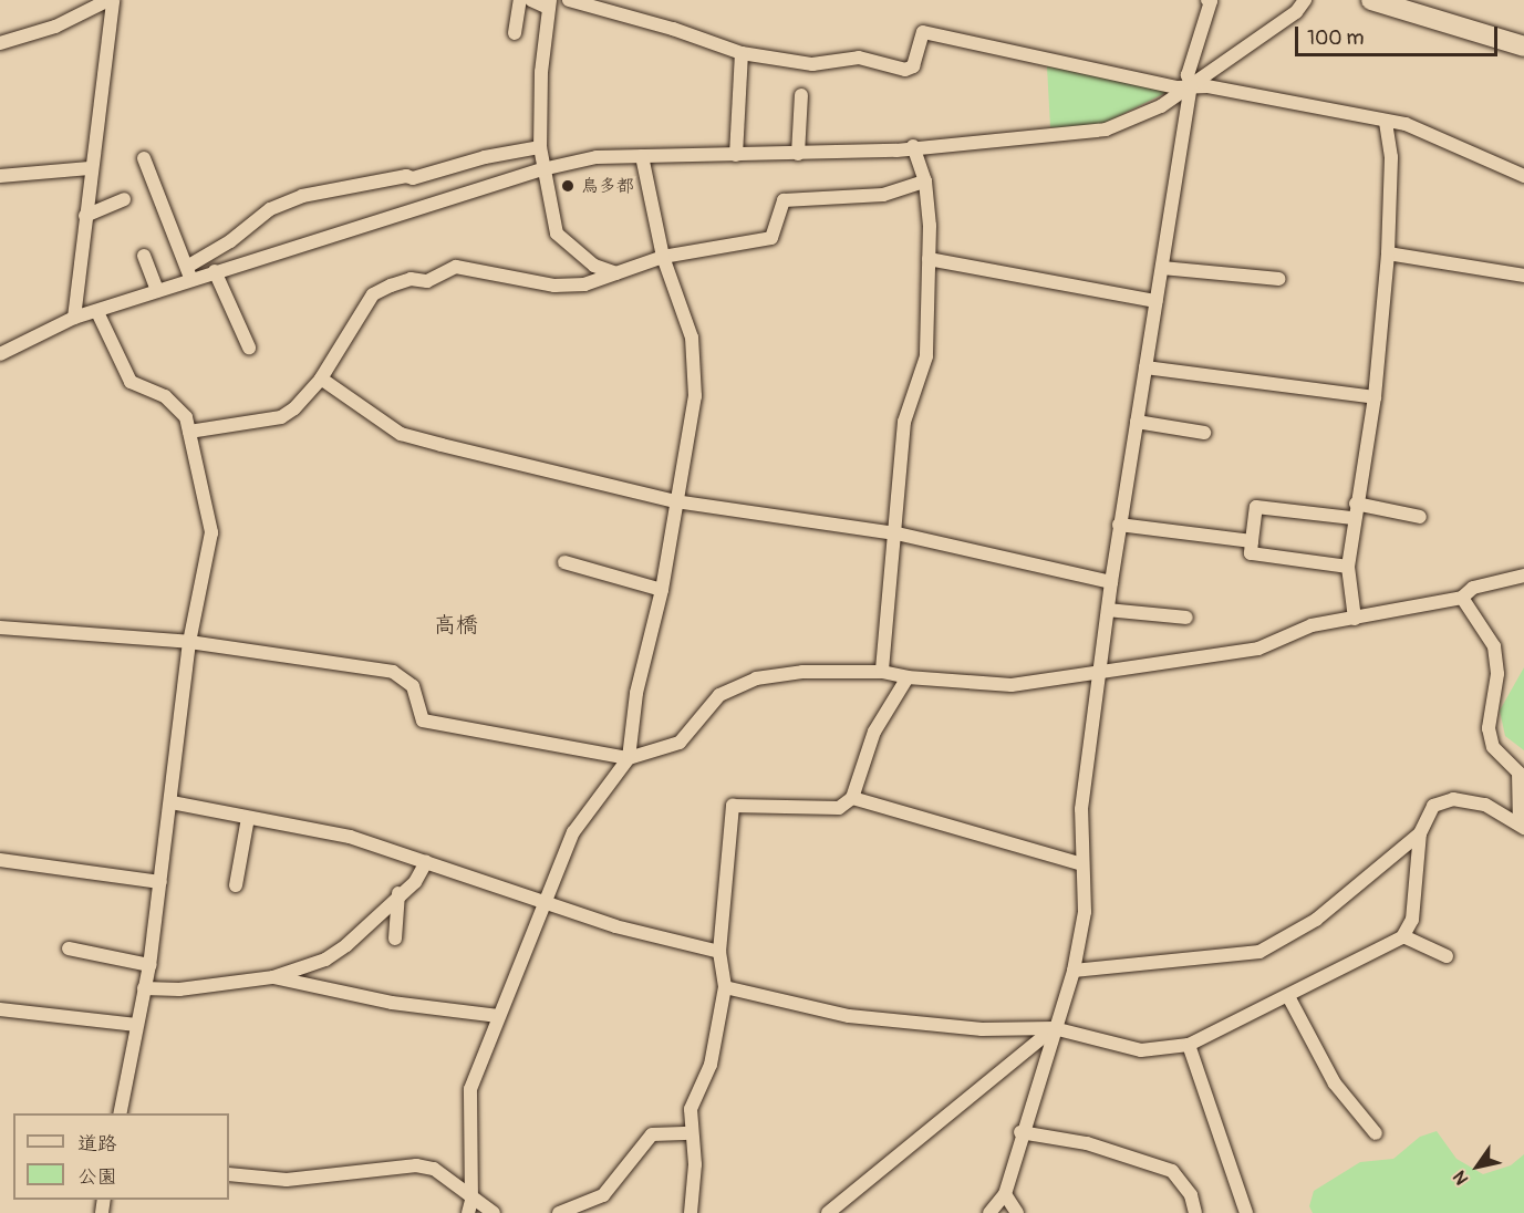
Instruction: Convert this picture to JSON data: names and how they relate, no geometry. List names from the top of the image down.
{
  "districts": ["高橋"],
  "places": ["鳥多都"],
  "legend": ["道路", "公園"],
  "scale_bar": "100 m",
  "north": "bottom left"
}
